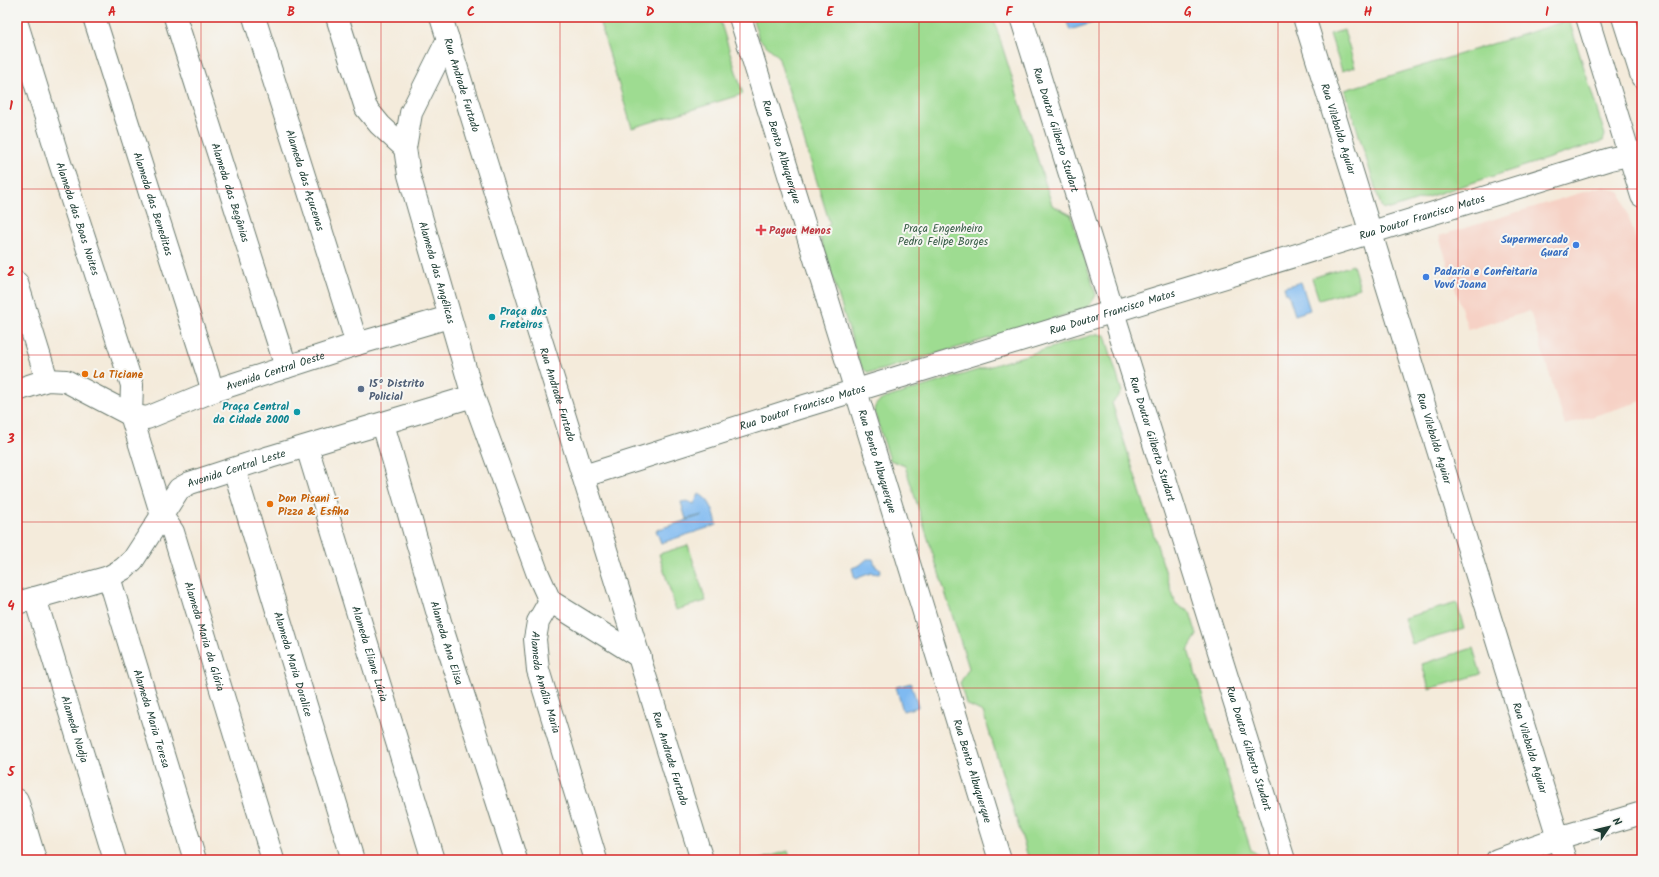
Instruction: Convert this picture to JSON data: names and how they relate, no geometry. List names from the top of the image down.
{
  "streets": {
    "street": [
      "Rua Andrade Furtado",
      "Rua Doutor Gilberto Studart",
      "Rua Vilebaldo Aguiar",
      "Rua Bento Albuquerque",
      "Alameda das Açucenas",
      "Alameda das Begônias",
      "Alameda das Beneditas",
      "Rua Doutor Francisco Matos",
      "Alameda das Boas Noites",
      "Alameda das Angélicas",
      "Avenida Central Oeste",
      "Avenida Central Leste",
      "Alameda Maria da Glória",
      "Alameda Ana Elisa",
      "Alameda Eliane Lúcia",
      "Alameda Maria Doralice",
      "Alameda Amália Maria",
      "Alameda Maria Teresa",
      "Alameda Nadja"
    ]
  },
  "crossings": [
    ["Rua Andrade Furtado", "Rua Doutor Francisco Matos"],
    ["Rua Andrade Furtado", "Alameda das Angélicas"],
    ["Rua Doutor Gilberto Studart", "Rua Doutor Francisco Matos"],
    ["Rua Vilebaldo Aguiar", "Rua Doutor Francisco Matos"],
    ["Rua Bento Albuquerque", "Rua Doutor Francisco Matos"],
    ["Alameda das Açucenas", "Avenida Central Oeste"],
    ["Alameda das Begônias", "Avenida Central Oeste"],
    ["Alameda das Beneditas", "Avenida Central Oeste"],
    ["Alameda das Boas Noites", "Avenida Central Oeste"],
    ["Alameda das Boas Noites", "Alameda Maria da Glória"],
    ["Alameda das Angélicas", "Avenida Central Oeste"],
    ["Alameda das Angélicas", "Avenida Central Leste"],
    ["Avenida Central Oeste", "Alameda Maria da Glória"],
    ["Avenida Central Leste", "Alameda Maria da Glória"],
    ["Avenida Central Leste", "Alameda Ana Elisa"],
    ["Avenida Central Leste", "Alameda Eliane Lúcia"],
    ["Avenida Central Leste", "Alameda Maria Doralice"],
    ["Avenida Central Leste", "Alameda Maria Teresa"],
    ["Avenida Central Leste", "Alameda Nadja"]
  ],
  "parks": ["Praça Engenheiro Pedro Felipe Borges"],
  "places": {
    "health": ["Pague Menos"],
    "other": [
      "Supermercado Guará",
      "Padaria e Confeitaria Vovó Joana",
      "Praça dos Freteiros",
      "La Ticiane",
      "15º Distrito Policial",
      "Praça Central da Cidade 2000",
      "Don Pisani - Pizza & Esfiha"
    ]
  },
  "north": "top right",
  "grid": {
    "columns": [
      "A",
      "B",
      "C",
      "D",
      "E",
      "F",
      "G",
      "H",
      "I"
    ],
    "rows": [
      "1",
      "2",
      "3",
      "4",
      "5"
    ]
  }
}
